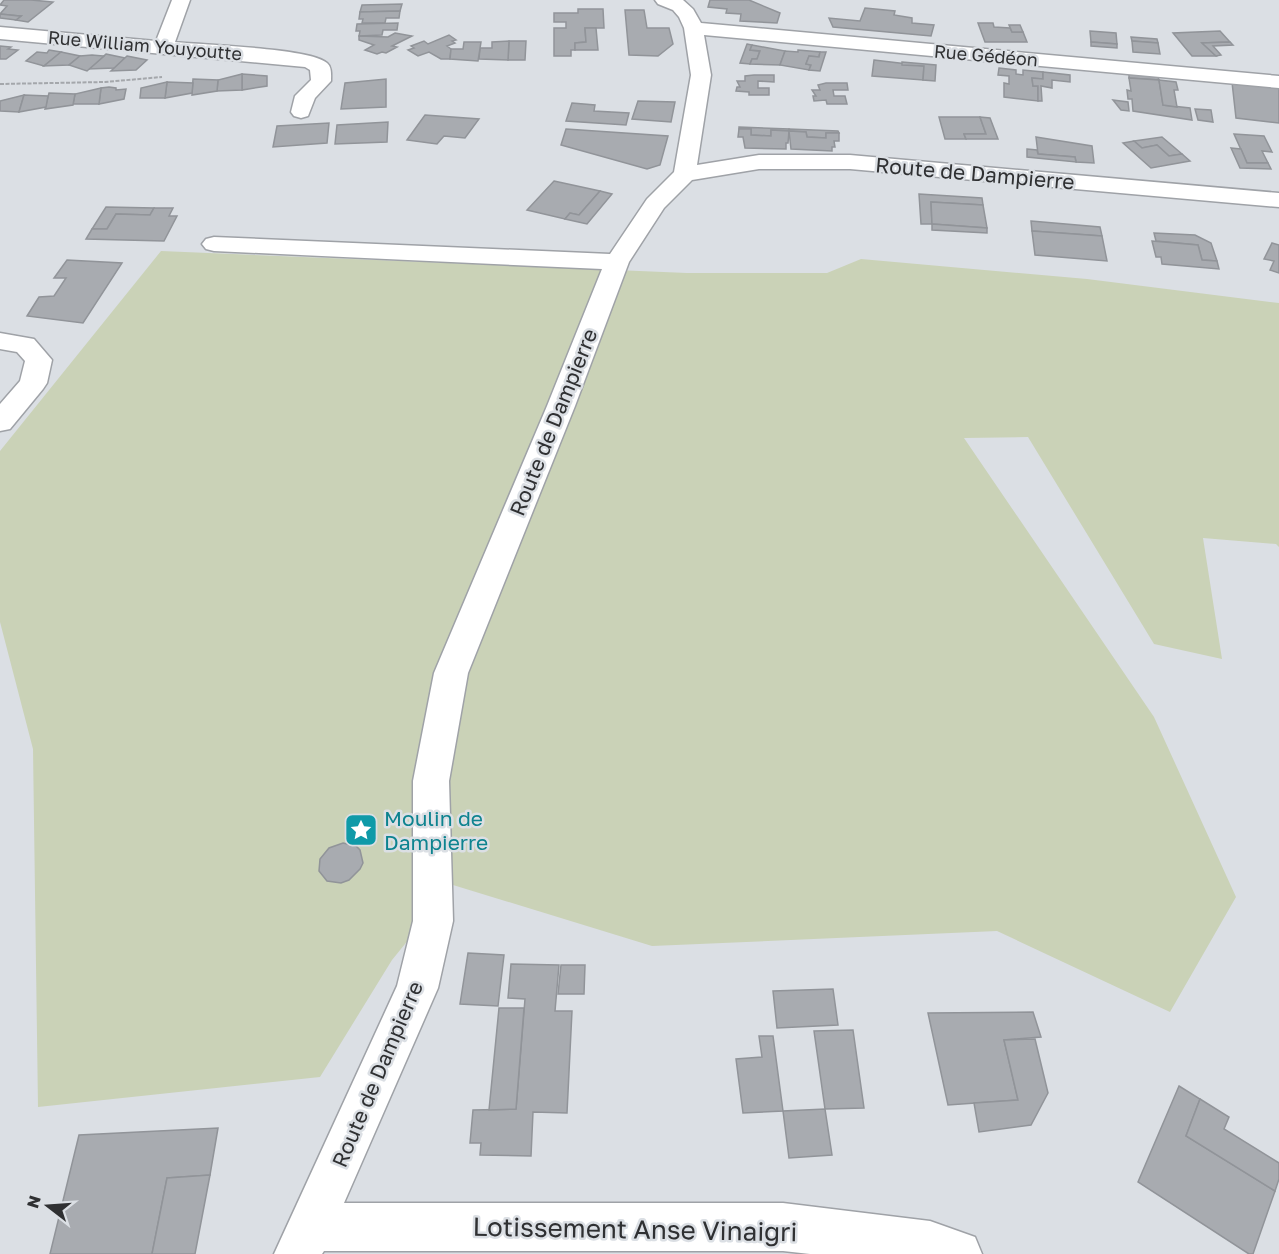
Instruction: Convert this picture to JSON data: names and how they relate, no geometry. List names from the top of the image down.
{
  "streets": {
    "street": [
      "Rue William Youyoutte",
      "Rue Gédéon",
      "Route de Dampierre",
      "Lotissement Anse Vinaigri"
    ]
  },
  "crossings": [
    ["Route de Dampierre", "Lotissement Anse Vinaigri"]
  ],
  "places": {
    "place": ["Moulin de Dampierre"]
  },
  "north": "left"
}
